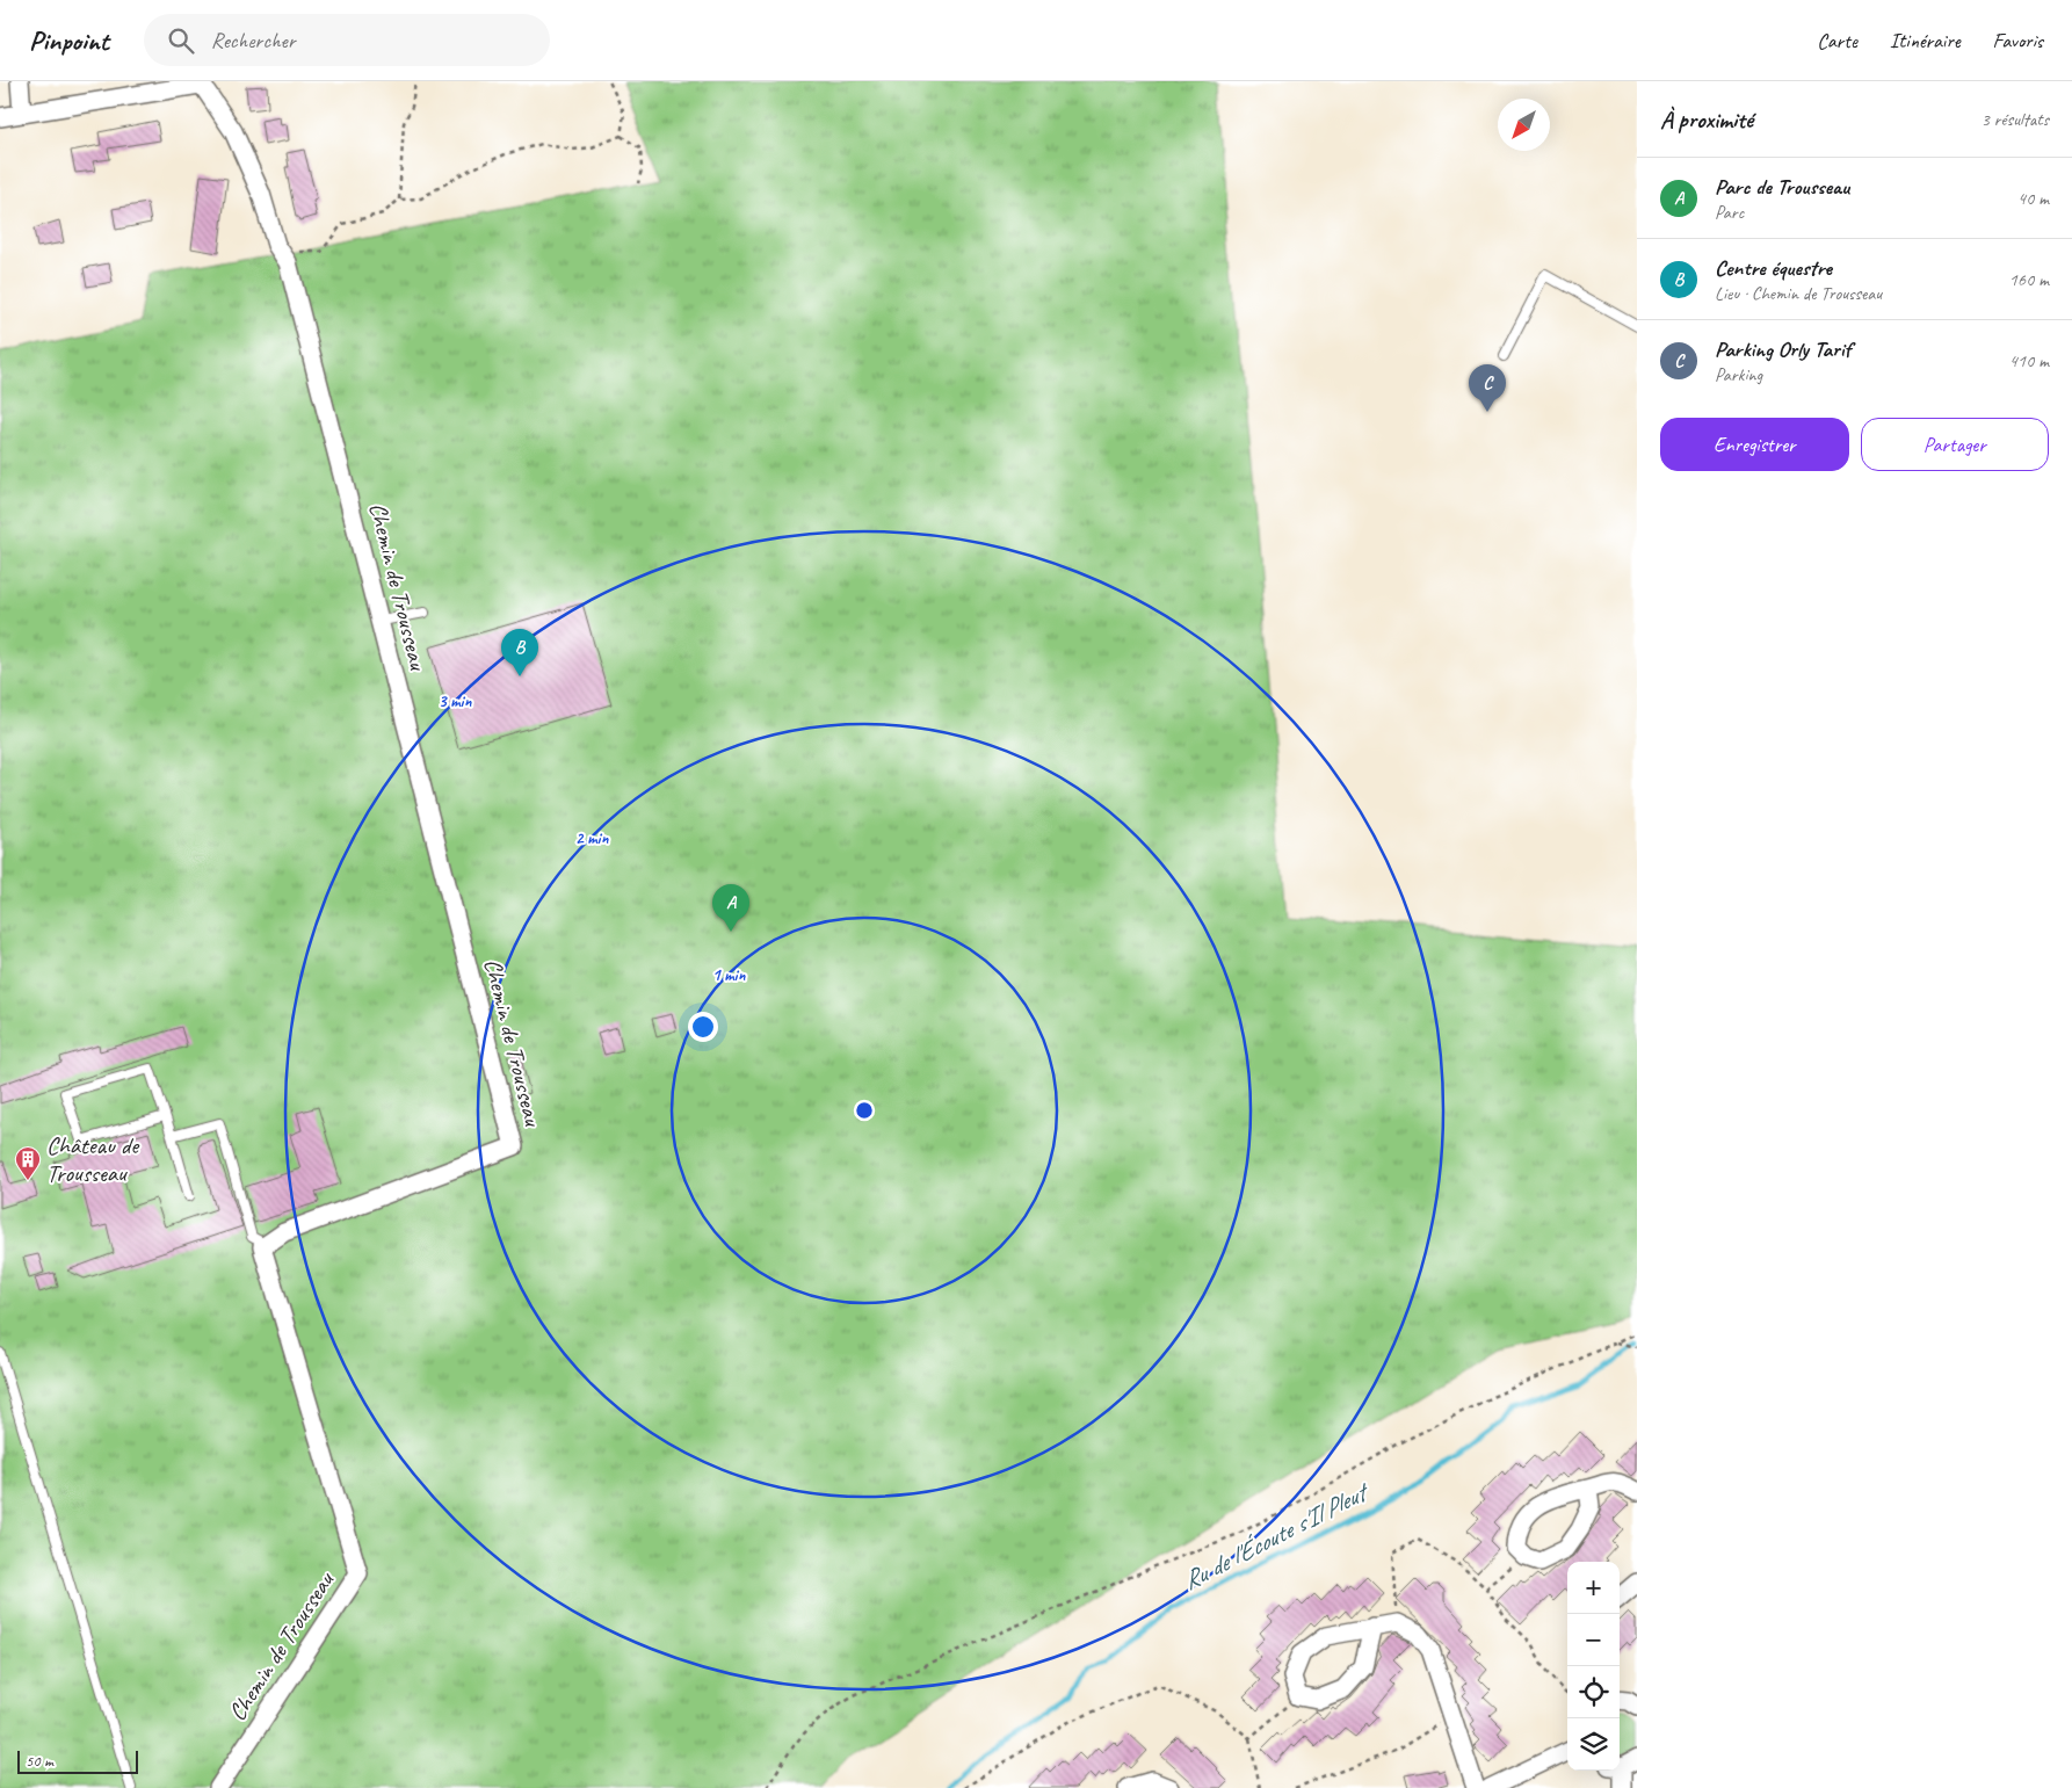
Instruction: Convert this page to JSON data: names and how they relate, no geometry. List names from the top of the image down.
{
  "streets": {
    "street": ["Chemin de Trousseau"]
  },
  "water": ["Ru de l'Écoute s'Il Pleut"],
  "places": {
    "building": ["Château de Trousseau"]
  },
  "scale_bar": "50 m",
  "north": "bottom left",
  "page": {
    "header": "Pinpoint",
    "search": "Rechercher",
    "nav": ["Carte", "Itinéraire", "Favoris"],
    "heading": ["À proximité", "3 résultats"],
    "list": [
      {
        "mark": "A",
        "name": "Parc de Trousseau",
        "note": "Parc",
        "value": "40 m"
      },
      {
        "mark": "B",
        "name": "Centre équestre",
        "note": "Lieu · Chemin de Trousseau",
        "value": "160 m"
      },
      {
        "mark": "C",
        "name": "Parking Orly Tarif",
        "note": "Parking",
        "value": "410 m"
      }
    ],
    "pins": ["C", "B", "A"],
    "buttons": ["Enregistrer", "Partager"],
    "map_buttons": ["+", "−"],
    "scale": "50 m"
  },
  "rings": ["3 min", "2 min", "1 min"]
}
